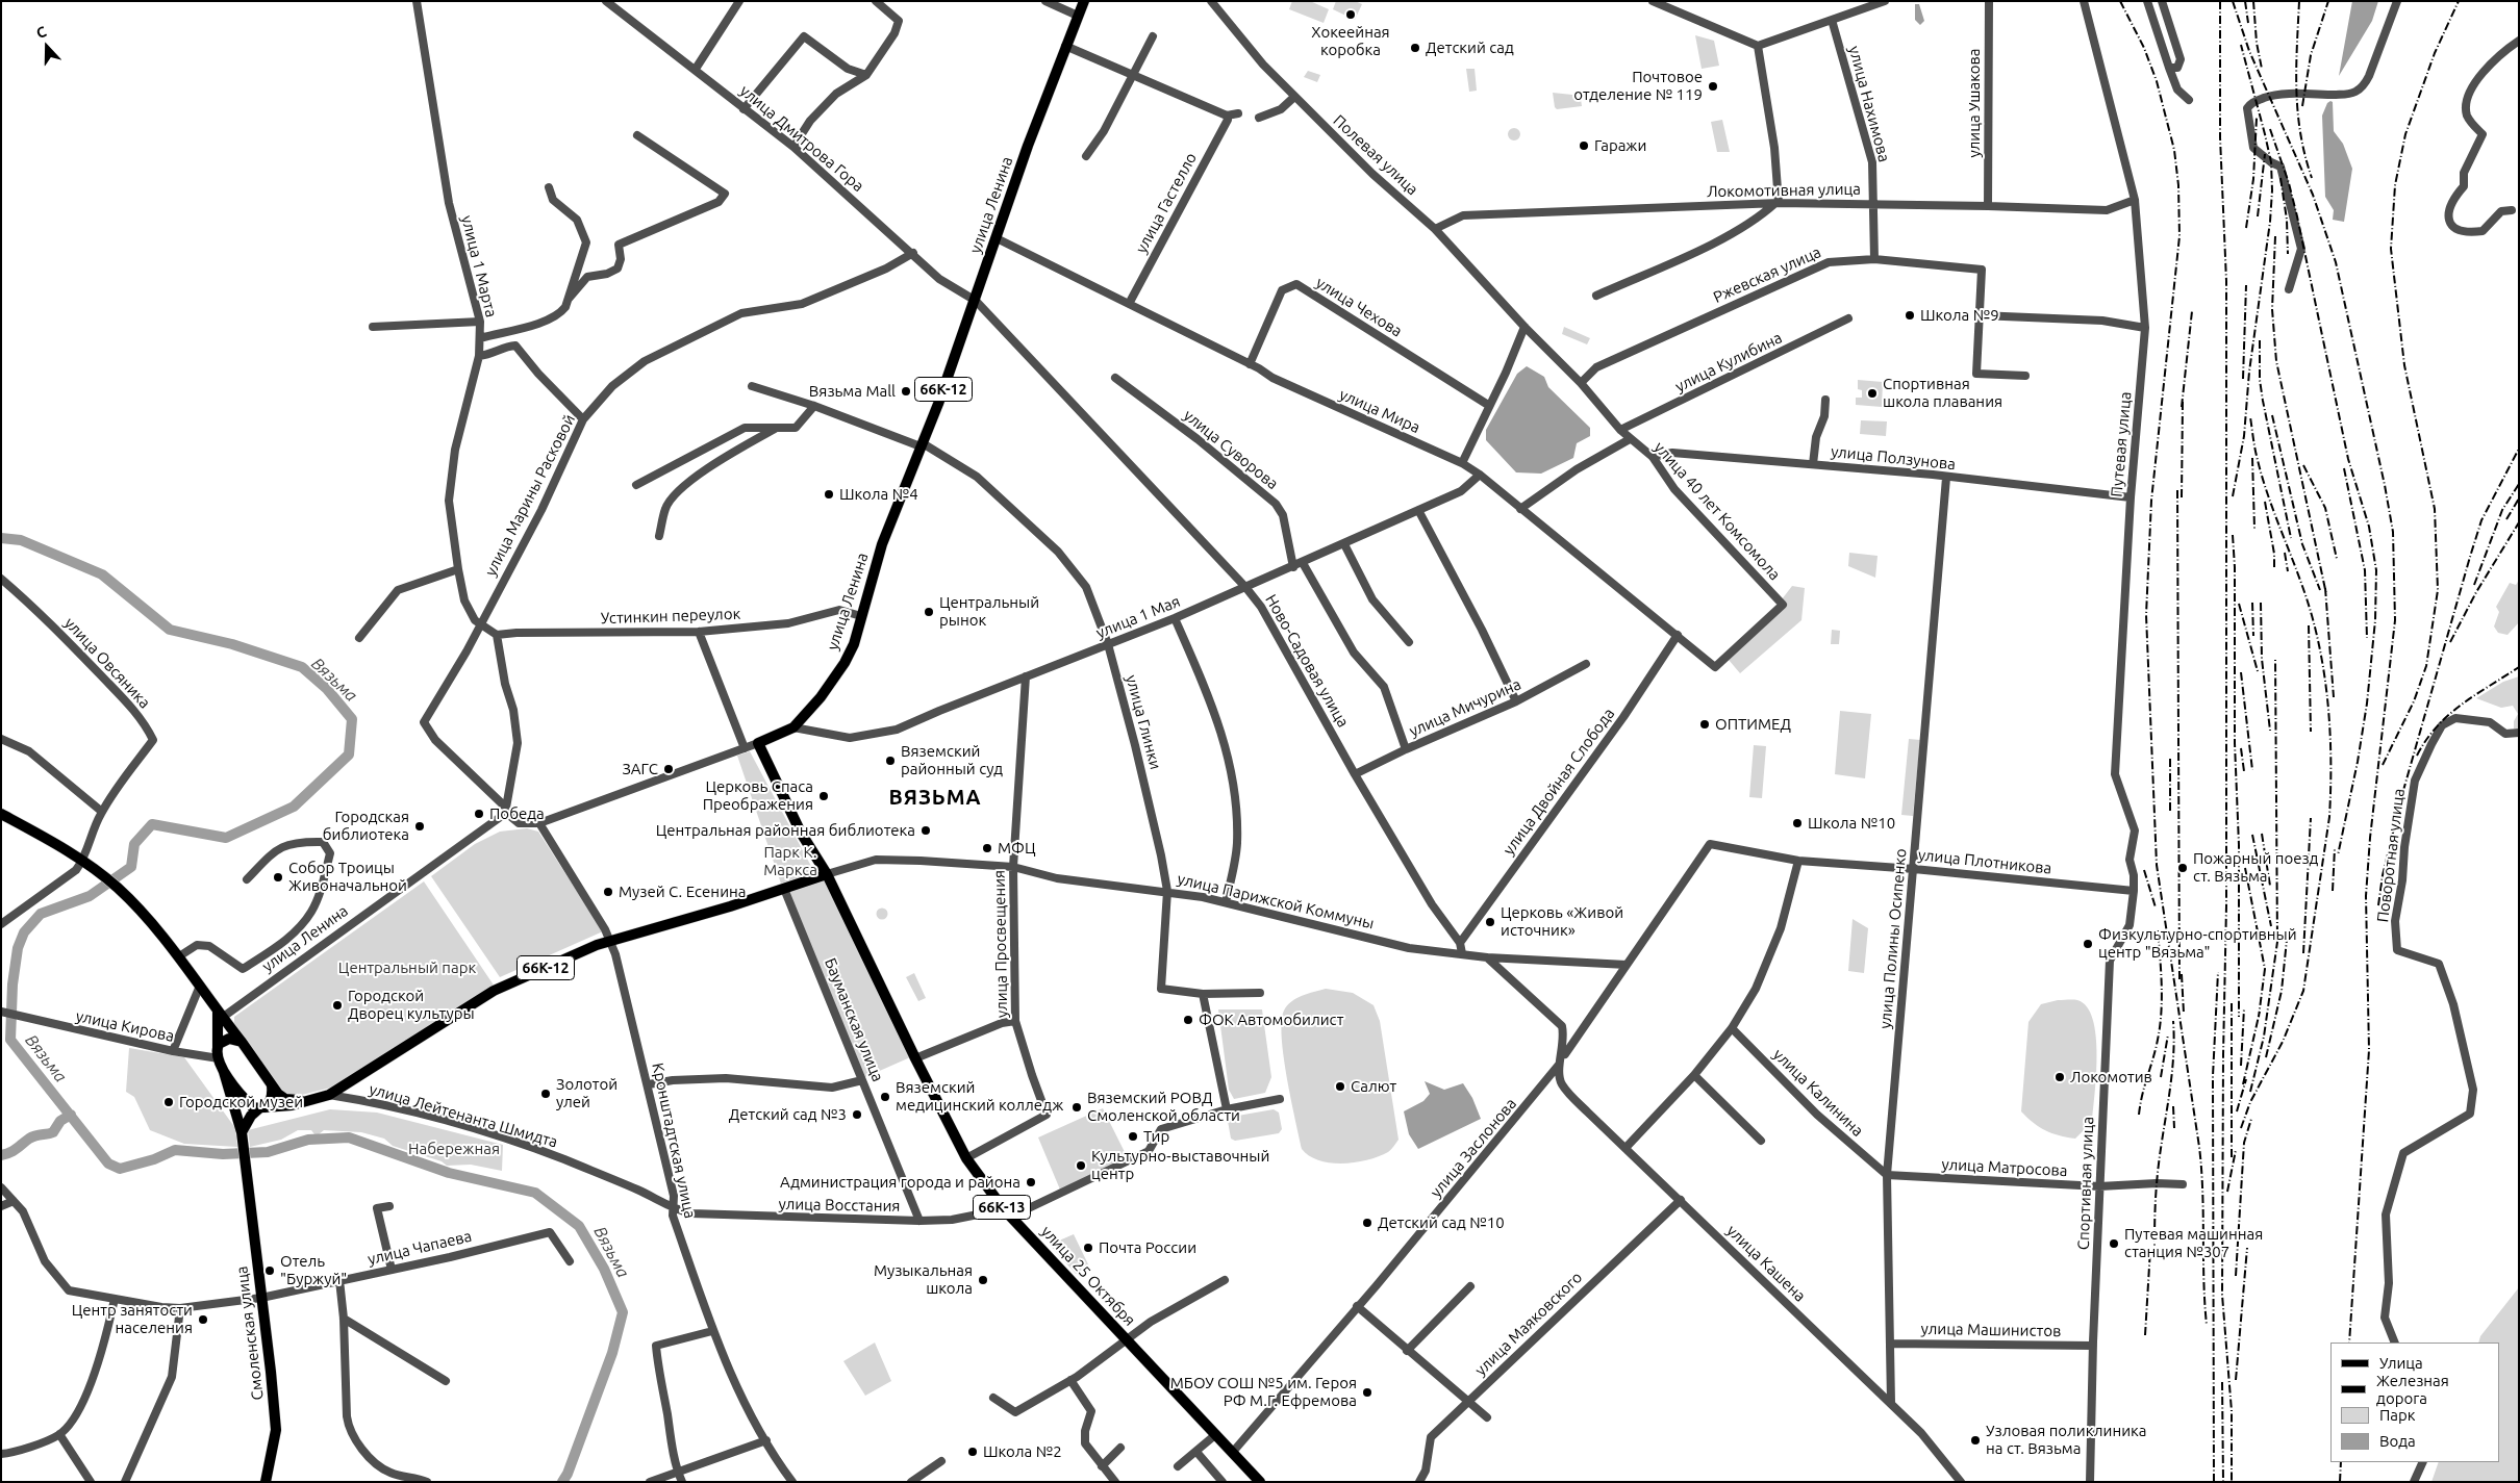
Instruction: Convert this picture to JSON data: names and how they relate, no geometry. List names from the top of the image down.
{
  "streets": {
    "main road": [
      "улица Ленина",
      "66К-12",
      "66К-13",
      "улица 25 Октября",
      "Смоленская улица"
    ],
    "street": [
      "улица Ушакова",
      "улица Нахимова",
      "улица Дмитрова Гора",
      "Полевая улица",
      "Локомотивная улица",
      "улица Гастелло",
      "улица 1 Марта",
      "Ржевская улица",
      "улица Чехова",
      "улица Кулибина",
      "улица Мира",
      "Путевая улица",
      "улица Суворова",
      "улица Ползунова",
      "улица Марины Расковой",
      "улица 40 лет Комсомола",
      "Устинкин переулок",
      "улица 1 Мая",
      "Ново-Садовая улица",
      "улица Овсяника",
      "улица Мичурина",
      "улица Глинки",
      "улица Двойная Слобода",
      "Поворотная улица",
      "улица Плотникова",
      "улица Парижской Коммуны",
      "улица Полины Осипенко",
      "улица Просвещения",
      "Бауманская улица",
      "улица Кирова",
      "улица Калинина",
      "улица Лейтенанта Шмидта",
      "Кронштадтская улица",
      "улица Заслонова",
      "улица Матросова",
      "Спортивная улица",
      "улица Восстания",
      "улица Чапаева",
      "улица Кашена",
      "улица Маяковского",
      "улица Машинистов"
    ]
  },
  "crossings": [
    ["улица Ушакова", "Локомотивная улица"],
    ["улица Нахимова", "Локомотивная улица"],
    ["улица Нахимова", "Ржевская улица"],
    ["улица Дмитрова Гора", "улица Ленина"],
    ["улица Дмитрова Гора", "улица Марины Расковой"],
    ["улица Дмитрова Гора", "Ново-Садовая улица"],
    ["Полевая улица", "Локомотивная улица"],
    ["Полевая улица", "улица 40 лет Комсомола"],
    ["Локомотивная улица", "Путевая улица"],
    ["улица Гастелло", "улица Мира"],
    ["улица Ленина", "улица Мира"],
    ["улица Ленина", "улица Марины Расковой"],
    ["улица Ленина", "Устинкин переулок"],
    ["улица Ленина", "улица 1 Мая"],
    ["улица Ленина", "Ново-Садовая улица"],
    ["улица Ленина", "улица Глинки"],
    ["улица Ленина", "Кронштадтская улица"],
    ["улица Ленина", "улица 25 Октября"],
    ["улица 1 Марта", "улица Марины Расковой"],
    ["Ржевская улица", "улица 40 лет Комсомола"],
    ["улица Чехова", "улица Мира"],
    ["улица Кулибина", "улица 40 лет Комсомола"],
    ["66К-12", "улица Парижской Коммуны"],
    ["66К-12", "Бауманская улица"],
    ["66К-12", "улица Лейтенанта Шмидта"],
    ["66К-12", "Кронштадтская улица"],
    ["66К-12", "улица 25 Октября"],
    ["улица Мира", "улица 40 лет Комсомола"],
    ["улица Мира", "улица 1 Мая"],
    ["улица Мира", "улица Двойная Слобода"],
    ["Путевая улица", "улица Ползунова"],
    ["Путевая улица", "улица Плотникова"],
    ["Путевая улица", "Спортивная улица"],
    ["улица Суворова", "улица 1 Мая"],
    ["улица Ползунова", "улица 40 лет Комсомола"],
    ["улица Ползунова", "улица Полины Осипенко"],
    ["улица 1 Мая", "Ново-Садовая улица"],
    ["улица 1 Мая", "улица Глинки"],
    ["улица 1 Мая", "улица Просвещения"],
    ["Ново-Садовая улица", "улица Мичурина"],
    ["Ново-Садовая улица", "улица Двойная Слобода"],
    ["Ново-Садовая улица", "улица Парижской Коммуны"],
    ["улица Глинки", "улица Парижской Коммуны"],
    ["улица Плотникова", "улица Полины Осипенко"],
    ["улица Плотникова", "улица Заслонова"],
    ["улица Плотникова", "Спортивная улица"],
    ["улица Парижской Коммуны", "улица Просвещения"],
    ["улица Парижской Коммуны", "улица Заслонова"],
    ["улица Парижской Коммуны", "улица 25 Октября"],
    ["улица Полины Осипенко", "улица Калинина"],
    ["улица Полины Осипенко", "улица Матросова"],
    ["улица Полины Осипенко", "улица Кашена"],
    ["улица Полины Осипенко", "улица Машинистов"],
    ["улица Просвещения", "улица 25 Октября"],
    ["Бауманская улица", "улица Восстания"],
    ["улица Калинина", "улица Матросова"],
    ["улица Лейтенанта Шмидта", "Кронштадтская улица"],
    ["улица Лейтенанта Шмидта", "улица Восстания"],
    ["Кронштадтская улица", "улица Восстания"],
    ["улица Заслонова", "улица Кашена"],
    ["улица Заслонова", "улица 25 Октября"],
    ["улица Матросова", "Спортивная улица"],
    ["Спортивная улица", "улица Машинистов"],
    ["улица Восстания", "улица 25 Октября"],
    ["улица Чапаева", "Смоленская улица"],
    ["улица Кашена", "улица Маяковского"]
  ],
  "districts": ["ВЯЗЬМА"],
  "water": ["Вязьма"],
  "parks": ["Парк К. Маркса", "Центральный парк", "Набережная"],
  "places": [
    "Хокеейная коробка",
    "Детский сад",
    "Почтовое отделение № 119",
    "Гаражи",
    "Школа №9",
    "Вязьма Mall",
    "Спортивная школа плавания",
    "Школа №4",
    "Центральный рынок",
    "ОПТИМЕД",
    "Вяземский районный суд",
    "ЗАГС",
    "Церковь Спаса Преображения",
    "Победа",
    "Школа №10",
    "Городская библиотека",
    "Центральная районная библиотека",
    "МФЦ",
    "Пожарный поезд ст. Вязьма",
    "Собор Троицы Живоначальной",
    "Музей С. Есенина",
    "Церковь «Живой источник»",
    "Физкультурно-спортивный центр \"Вязьма\"",
    "Городской Дворец культуры",
    "ФОК Автомобилист",
    "Локомотив",
    "Салют",
    "Золотой улей",
    "Вяземский медицинский колледж",
    "Городской музей",
    "Вяземский РОВД Смоленской области",
    "Детский сад №3",
    "Тир",
    "Культурно-выставочный центр",
    "Администрация города и района",
    "Детский сад №10",
    "Путевая машинная станция №307",
    "Почта России",
    "Отель \"Буржуй\"",
    "Музыкальная школа",
    "Центр занятости населения",
    "МБОУ СОШ №5 им. Героя РФ М.Г. Ефремова",
    "Узловая поликлиника на ст. Вязьма",
    "Школа №2"
  ],
  "legend": [
    "Улица",
    "Железная дорога",
    "Парк",
    "Вода"
  ],
  "north": "top"
}
